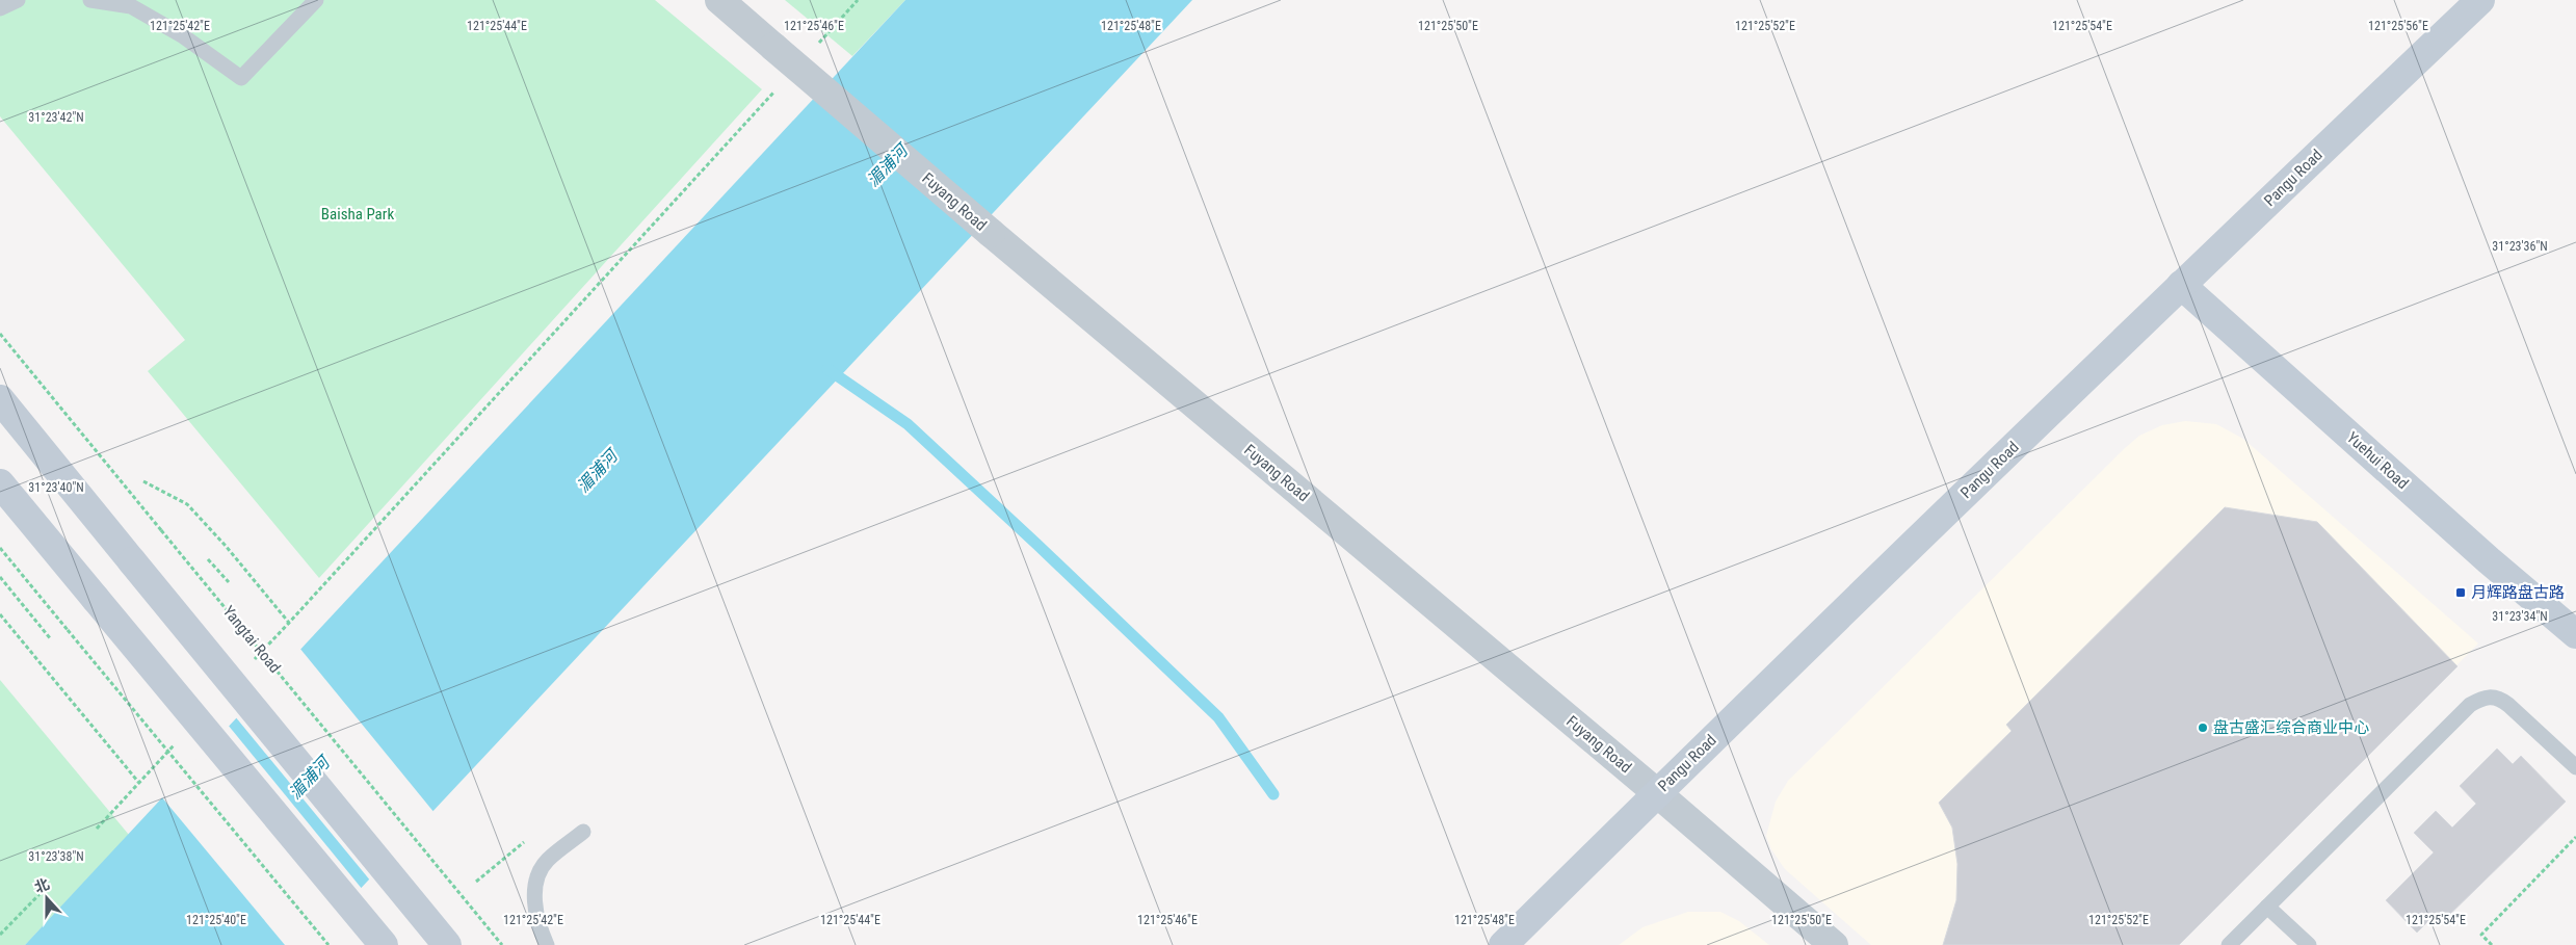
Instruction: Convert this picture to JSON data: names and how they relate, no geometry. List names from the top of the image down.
{
  "streets": {
    "street": ["Pangu Road", "Fuyang Road", "Yuehui Road"],
    "path": ["Yangtai Road"]
  },
  "crossings": [
    ["Pangu Road", "Fuyang Road"],
    ["Pangu Road", "Yuehui Road"]
  ],
  "water": ["湄浦河"],
  "parks": ["Baisha Park"],
  "places": {
    "transit": ["月辉路盘古路"],
    "other": ["盘古盛汇综合商业中心"]
  },
  "north": "top",
  "coordinates": [
    "121°25'52\"E",
    "121°25'42\"E",
    "121°25'44\"E",
    "121°25'46\"E",
    "121°25'48\"E",
    "121°25'50\"E",
    "121°25'54\"E",
    "121°25'56\"E",
    "31°23'42\"N",
    "31°23'36\"N",
    "31°23'40\"N",
    "31°23'34\"N",
    "31°23'38\"N",
    "121°25'40\"E"
  ]
}
